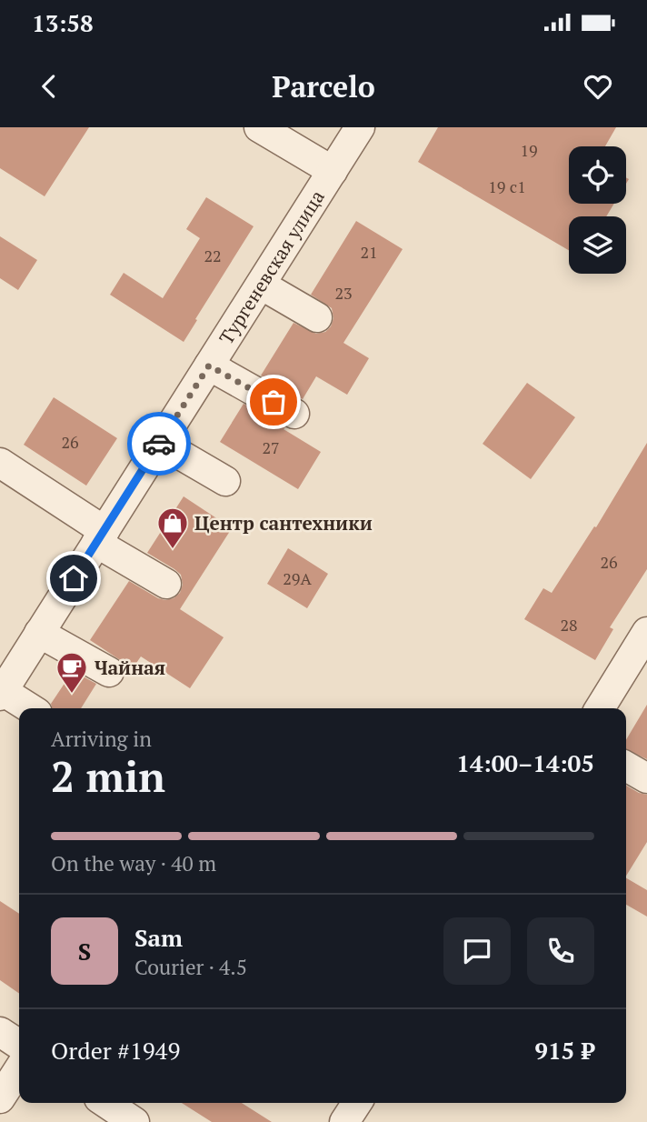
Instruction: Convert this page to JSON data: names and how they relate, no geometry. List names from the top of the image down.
{
  "streets": {
    "street": ["Тургеневская улица"]
  },
  "places": {
    "shop": ["Центр сантехники"],
    "cafe": ["Чайная"]
  },
  "house_numbers": [
    "19",
    "19 с1",
    "21",
    "22",
    "23",
    "26",
    "27",
    "26",
    "29А",
    "28"
  ],
  "page": {
    "status": "13:58",
    "header": "Parcelo",
    "heading": ["2 min", "Arriving in", "14:00–14:05"],
    "panel": [
      "Sam",
      "Courier · 4.5",
      "Order #1949",
      "915 ₽"
    ],
    "bar": "On the way · 40 m",
    "round": "S"
  }
}
